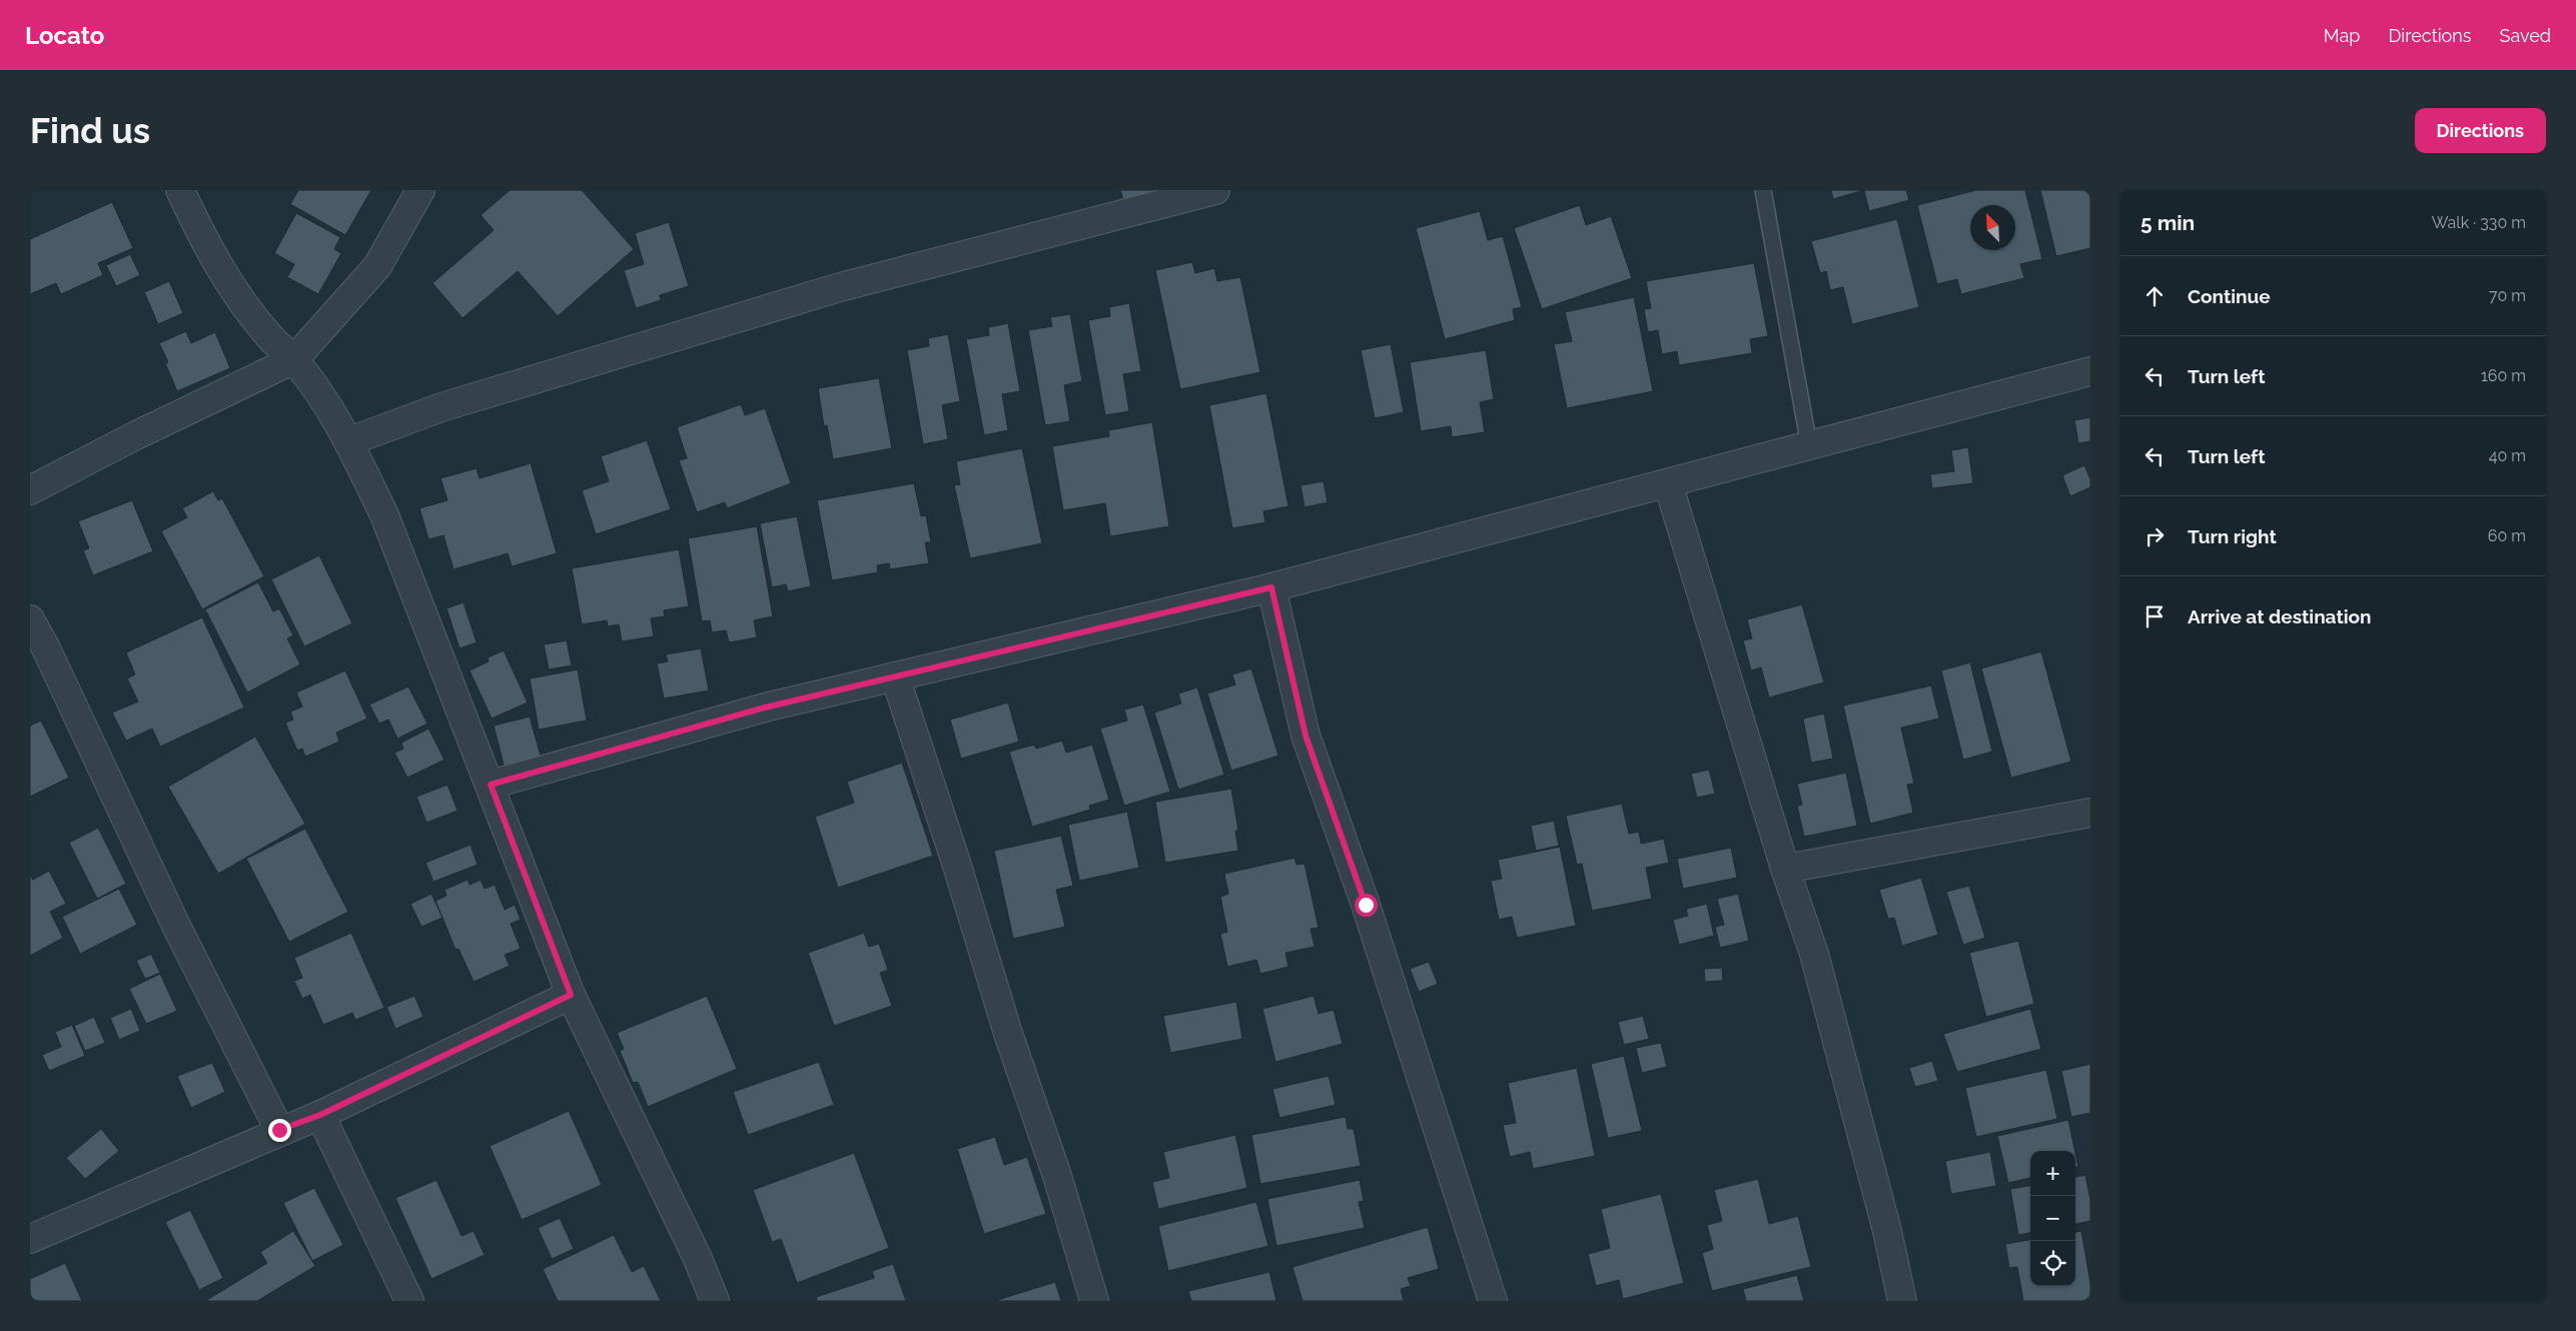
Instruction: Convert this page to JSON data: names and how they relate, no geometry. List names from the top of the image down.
{
  "north": "top left",
  "page": {
    "header": "Locato",
    "nav": ["Map", "Directions", "Saved"],
    "buttons": "Directions",
    "title": "Find us",
    "heading": ["5 min", "Walk · 330 m"],
    "list": [
      ["Continue", "70 m"],
      ["Turn left", "160 m"],
      ["Turn left", "40 m"],
      ["Turn right", "60 m"],
      "Arrive at destination"
    ],
    "map_buttons": ["+", "−"]
  }
}
